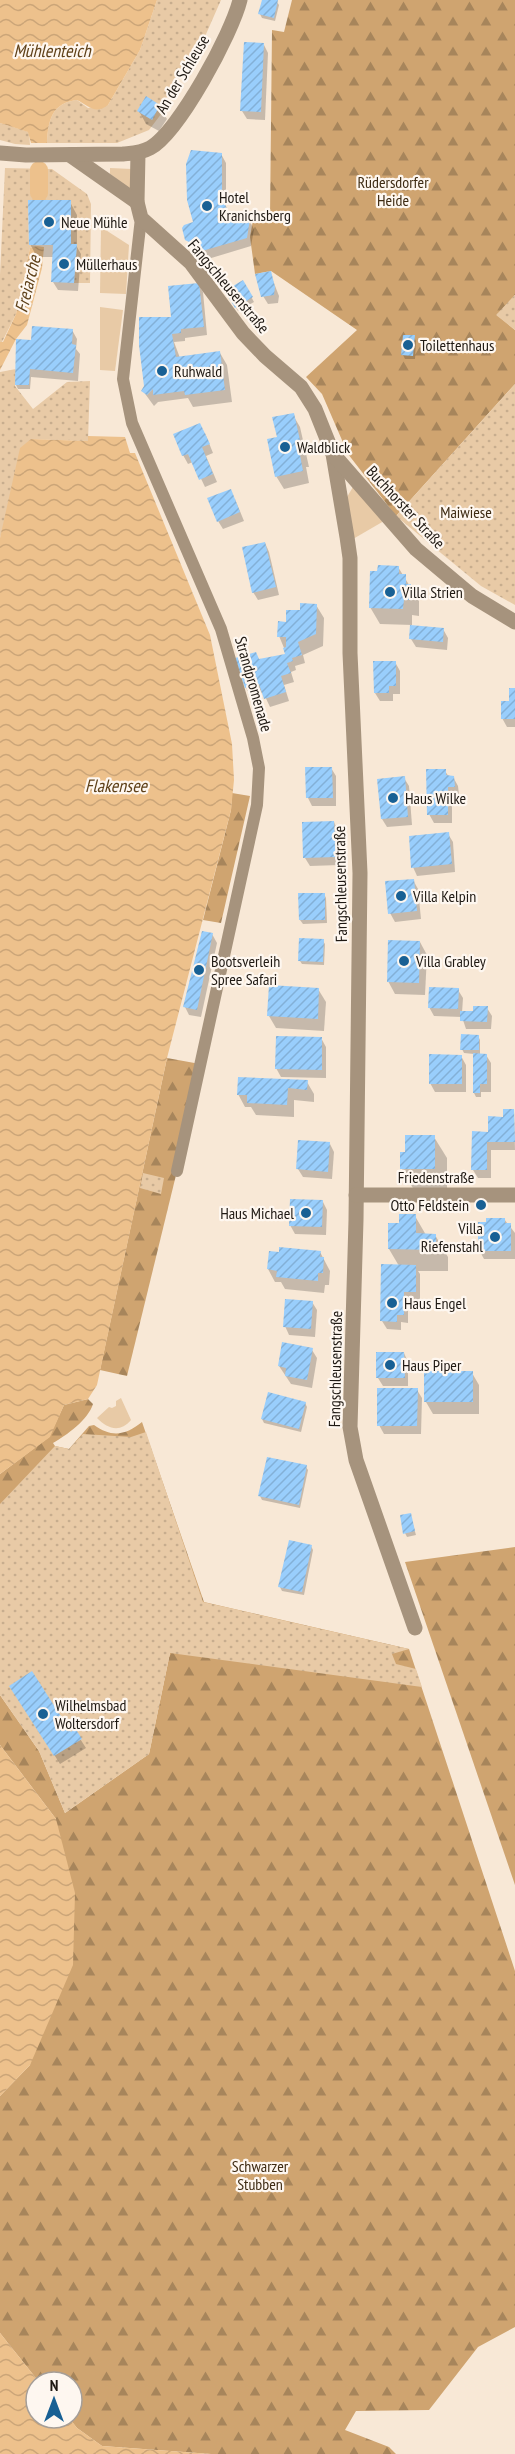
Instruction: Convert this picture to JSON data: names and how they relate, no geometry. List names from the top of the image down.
{
  "streets": {
    "street": [
      "An der Schleuse",
      "Fangschleusenstraße",
      "Buchhorster Straße",
      "Strandpromenade",
      "Friedenstraße"
    ]
  },
  "crossings": [
    ["Fangschleusenstraße", "Buchhorster Straße"],
    ["Fangschleusenstraße", "Strandpromenade"],
    ["Fangschleusenstraße", "Friedenstraße"]
  ],
  "water": ["Mühlenteich", "Freiarche", "Flakensee"],
  "parks": ["Rüdersdorfer Heide", "Maiwiese", "Schwarzer Stubben"],
  "places": [
    "Hotel Kranichsberg",
    "Neue Mühle",
    "Müllerhaus",
    "Toilettenhaus",
    "Ruhwald",
    "Waldblick",
    "Villa Strien",
    "Haus Wilke",
    "Villa Kelpin",
    "Villa Grabley",
    "Bootsverleih Spree Safari",
    "Otto Feldstein",
    "Haus Michael",
    "Villa Riefenstahl",
    "Haus Engel",
    "Haus Piper",
    "Wilhelmsbad Woltersdorf"
  ],
  "north": "top"
}
